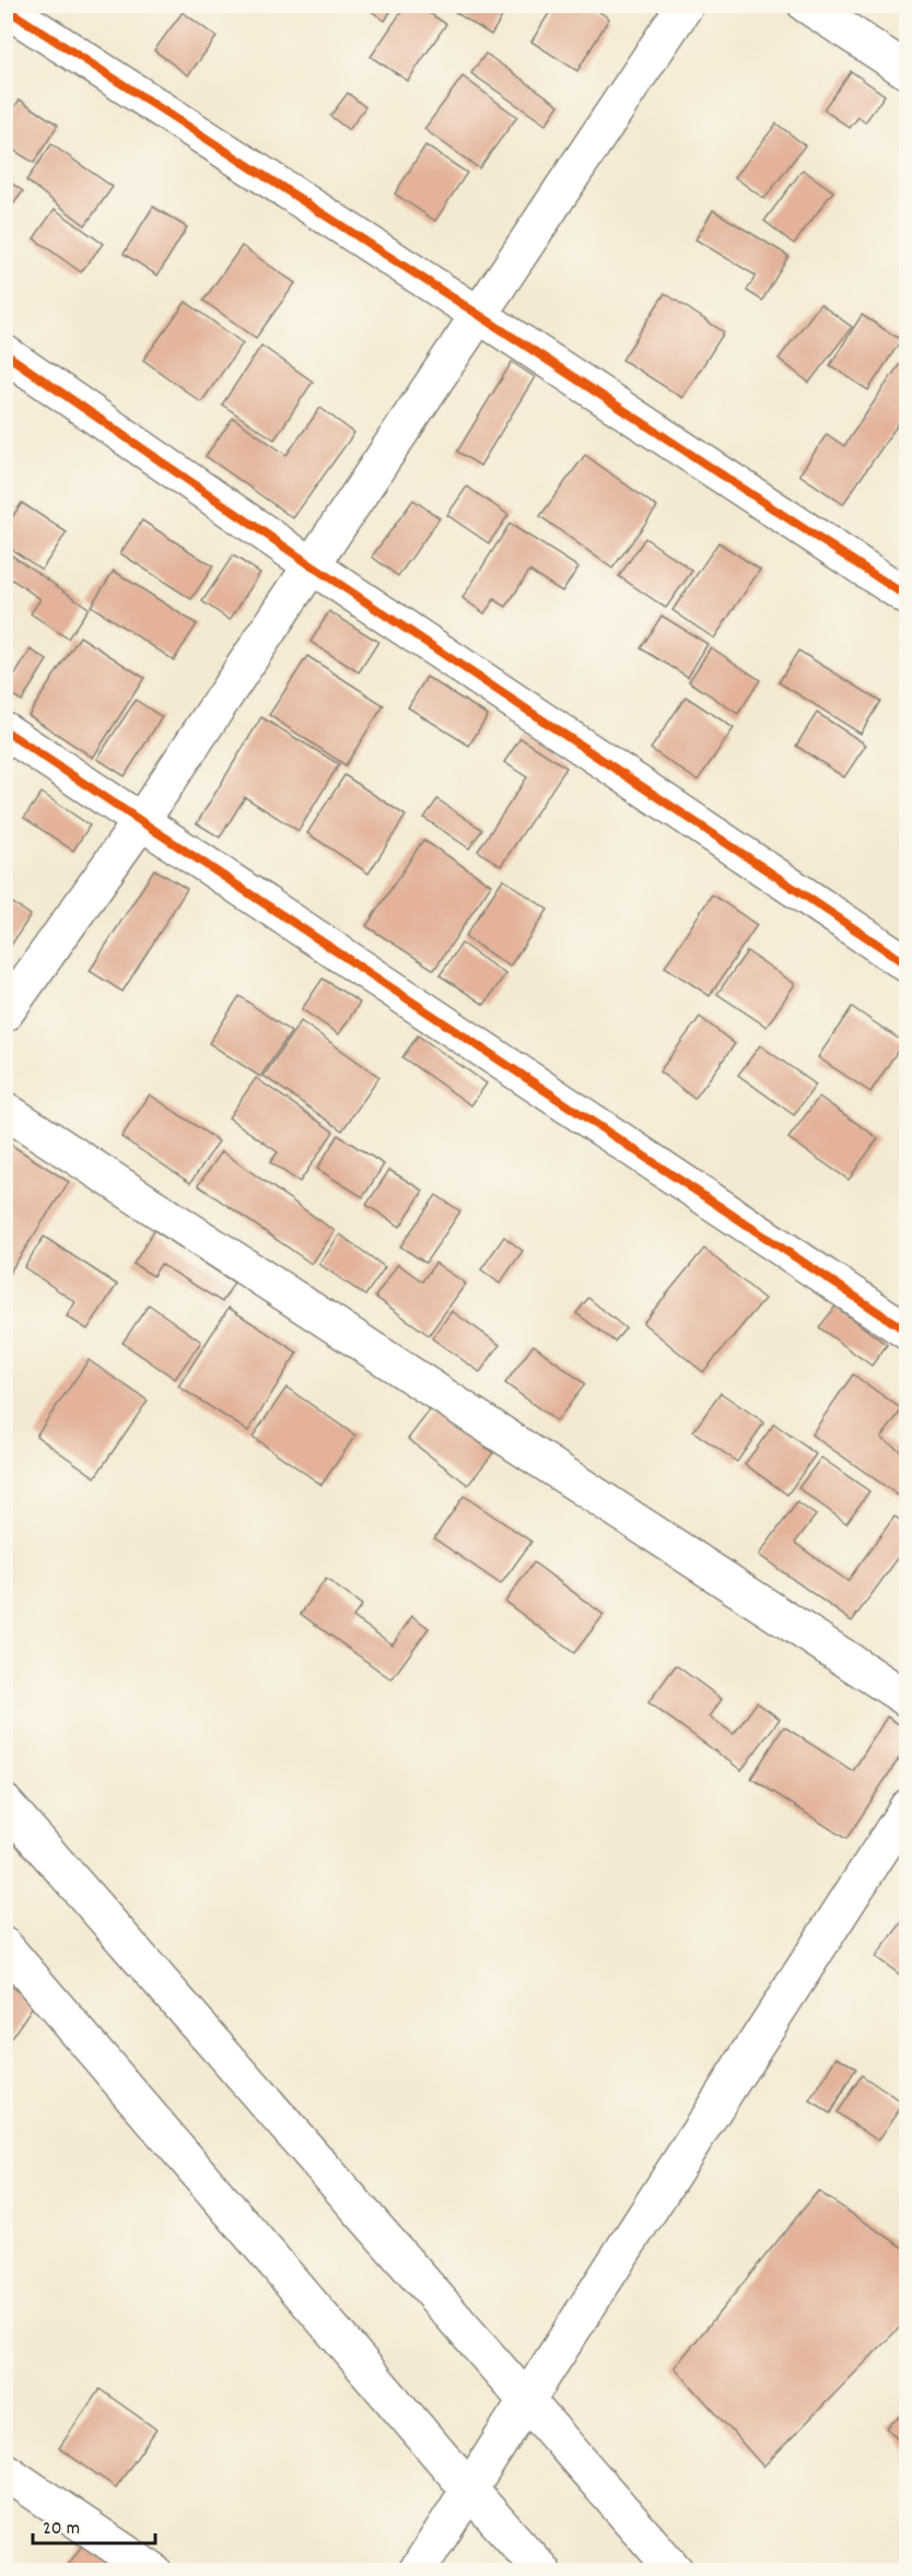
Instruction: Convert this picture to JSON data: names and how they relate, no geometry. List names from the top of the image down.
{
  "scale_bar": "20 m"
}
